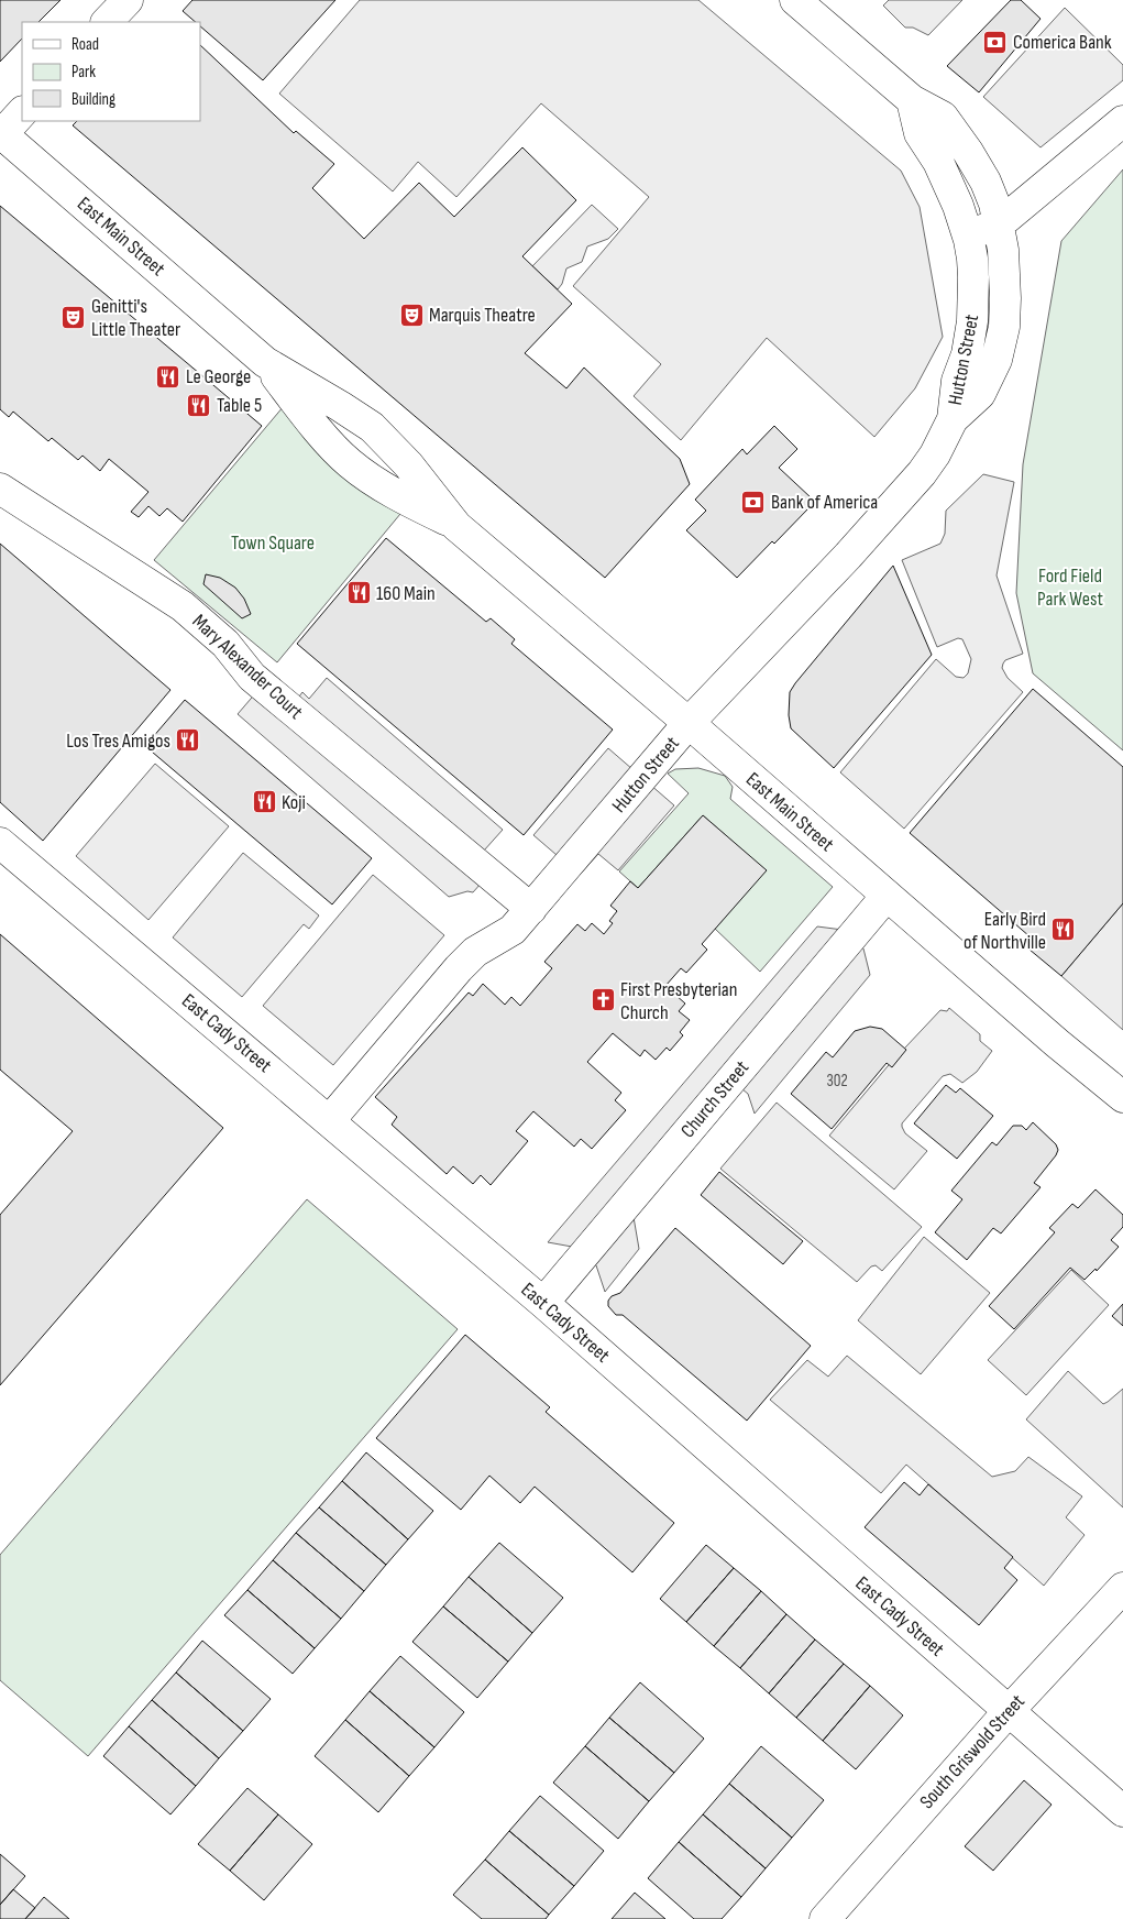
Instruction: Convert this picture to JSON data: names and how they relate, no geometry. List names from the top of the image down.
{
  "streets": {
    "street": [
      "East Main Street",
      "Hutton Street",
      "Mary Alexander Court",
      "East Cady Street",
      "Church Street",
      "South Griswold Street"
    ]
  },
  "crossings": [
    ["East Main Street", "Hutton Street"],
    ["East Main Street", "Church Street"],
    ["Hutton Street", "Mary Alexander Court"],
    ["Hutton Street", "East Cady Street"],
    ["East Cady Street", "Church Street"],
    ["East Cady Street", "South Griswold Street"]
  ],
  "parks": ["Town Square", "Ford Field Park West"],
  "places": {
    "bank": ["Comerica Bank", "Bank of America"],
    "theatre": ["Marquis Theatre", "Genitti's Little Theater"],
    "restaurant": [
      "Le George",
      "Table 5",
      "160 Main",
      "Los Tres Amigos",
      "Koji",
      "Early Bird of Northville"
    ],
    "church": ["First Presbyterian Church"]
  },
  "house_numbers": ["302"],
  "legend": ["Road", "Park", "Building"]
}
